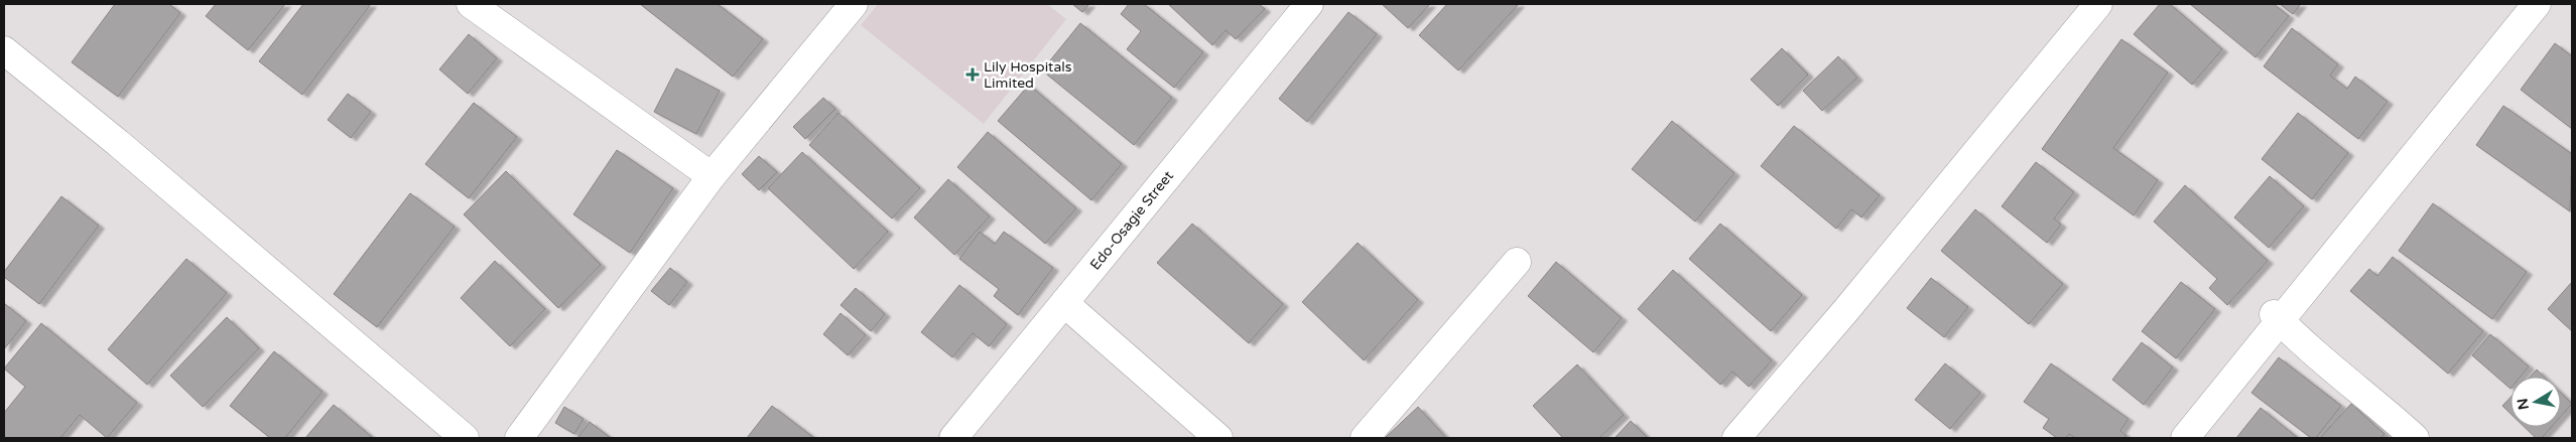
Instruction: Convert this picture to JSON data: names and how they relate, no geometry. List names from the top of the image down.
{
  "streets": {
    "street": ["Edo-Osagie Street"]
  },
  "places": {
    "health": ["Lily Hospitals Limited"]
  },
  "north": "left"
}
